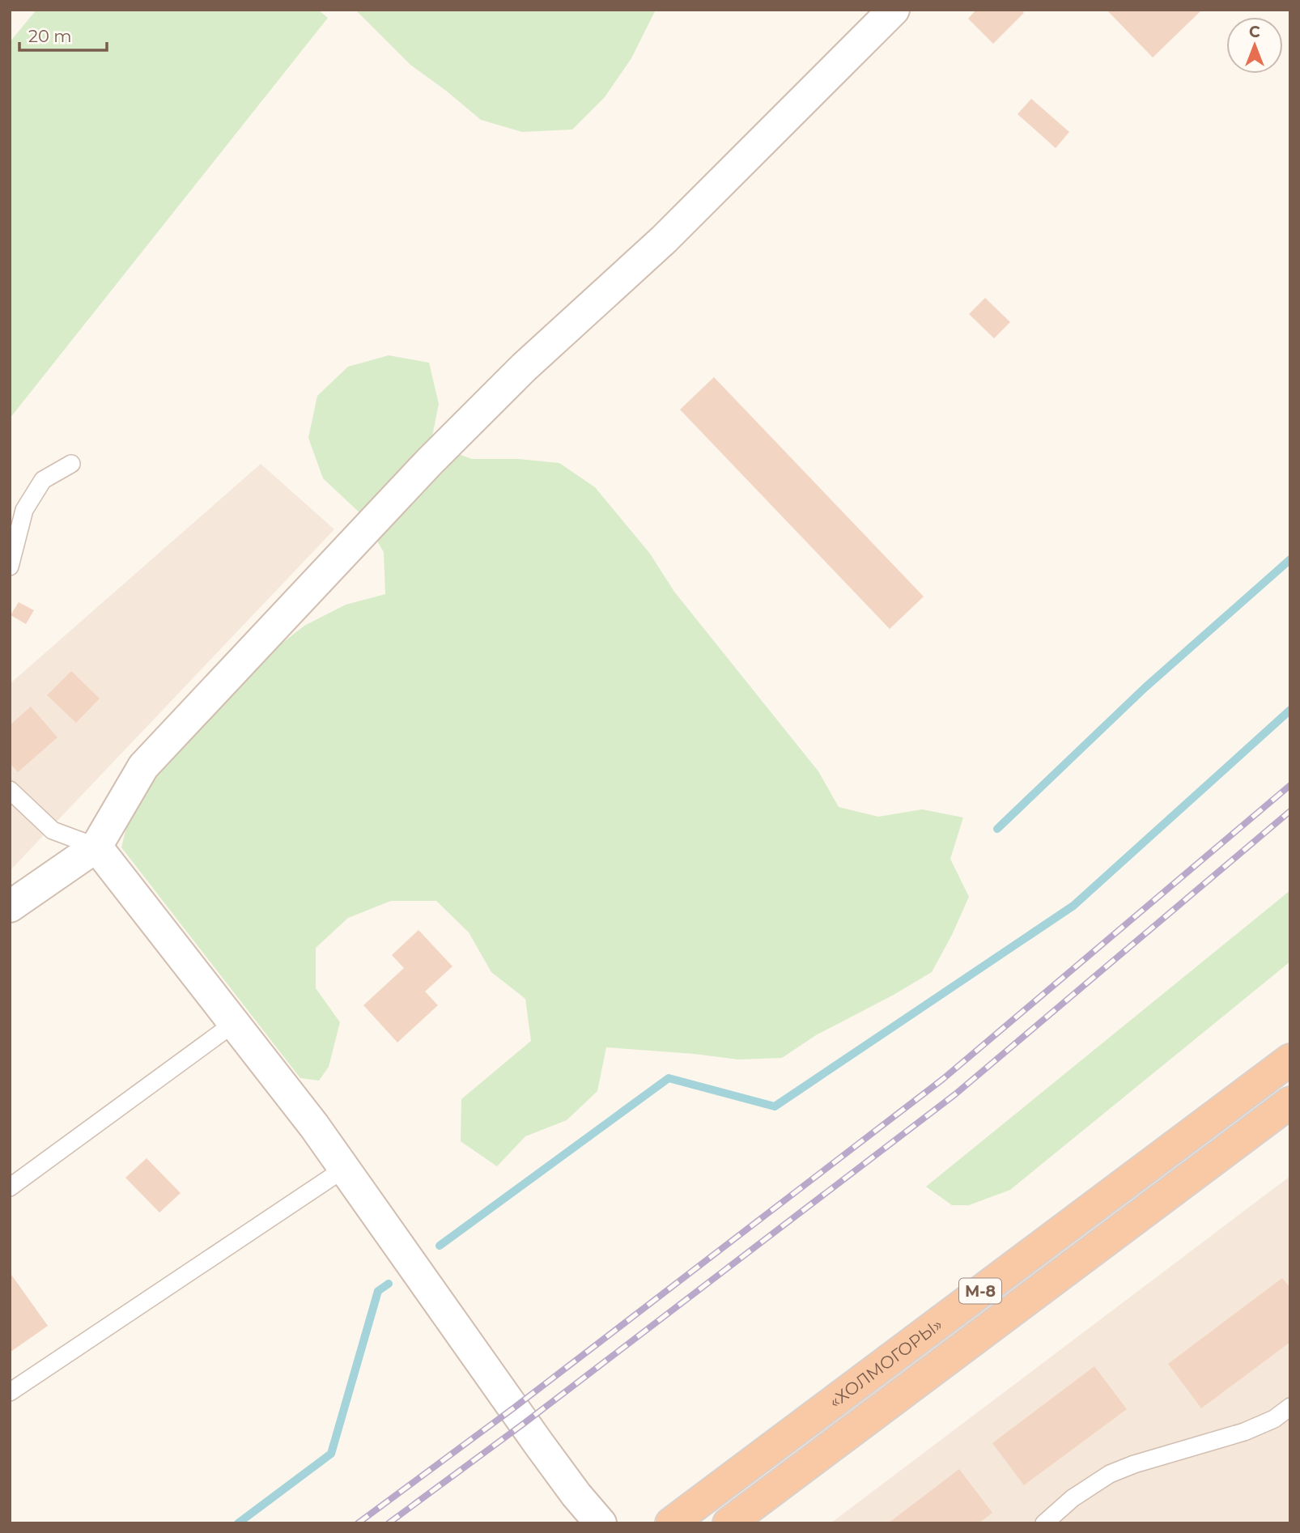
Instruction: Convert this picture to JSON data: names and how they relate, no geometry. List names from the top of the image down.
{
  "streets": {
    "highway": ["М-8", "«ХОЛМОГОРЫ»"]
  },
  "scale_bar": "20 m",
  "north": "top"
}
